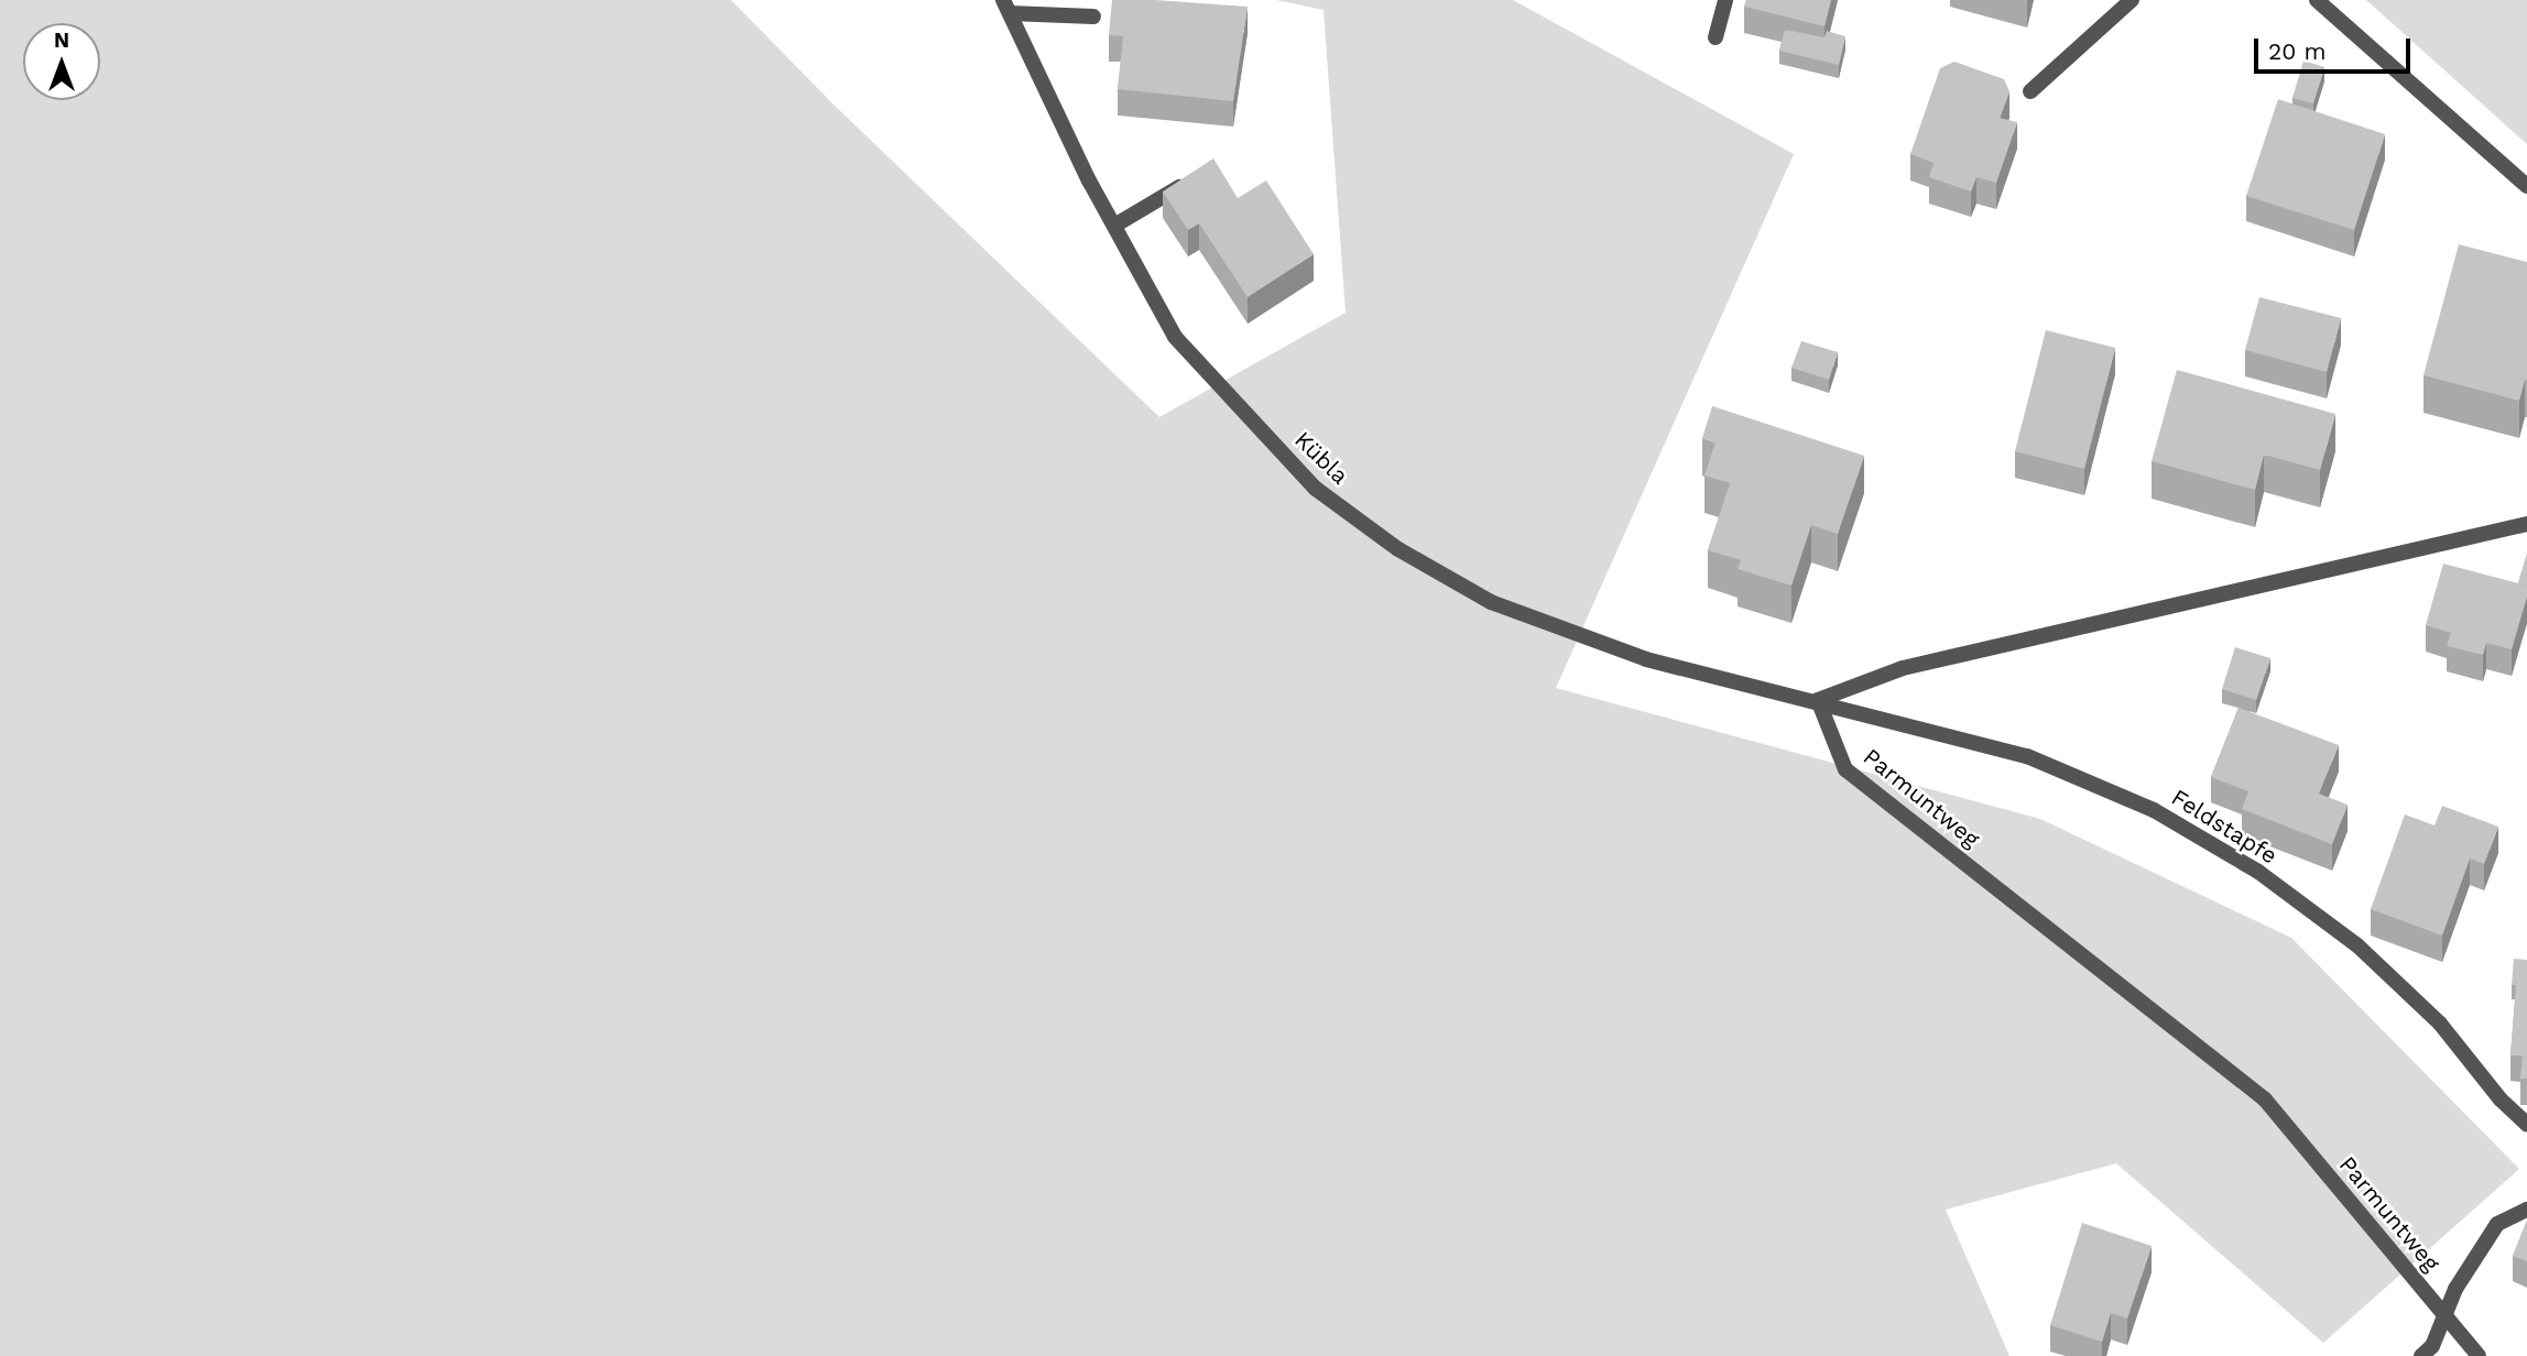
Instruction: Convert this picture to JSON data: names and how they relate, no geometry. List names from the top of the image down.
{
  "streets": {
    "street": ["Kübla", "Parmuntweg", "Feldstapfe"]
  },
  "crossings": [
    ["Kübla", "Parmuntweg"],
    ["Kübla", "Feldstapfe"],
    ["Parmuntweg", "Feldstapfe"]
  ],
  "scale_bar": "20 m",
  "north": "top"
}
